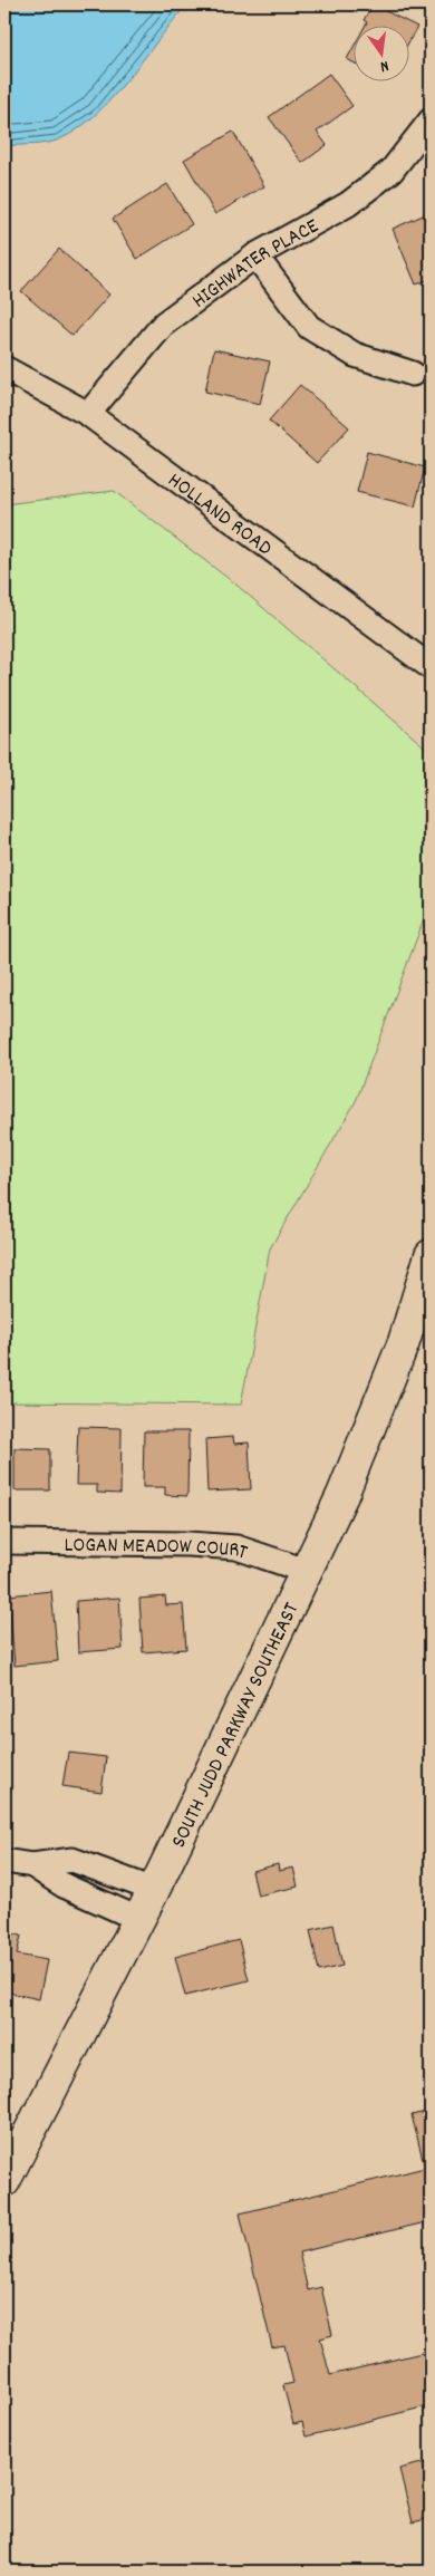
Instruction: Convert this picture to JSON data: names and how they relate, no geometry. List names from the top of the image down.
{
  "streets": {
    "highway": ["SOUTH JUDD PARKWAY SOUTHEAST"],
    "street": ["HIGHWATER PLACE", "HOLLAND ROAD", "LOGAN MEADOW COURT"]
  },
  "crossings": [
    ["HIGHWATER PLACE", "HOLLAND ROAD"],
    ["LOGAN MEADOW COURT", "SOUTH JUDD PARKWAY SOUTHEAST"]
  ],
  "north": "bottom"
}
